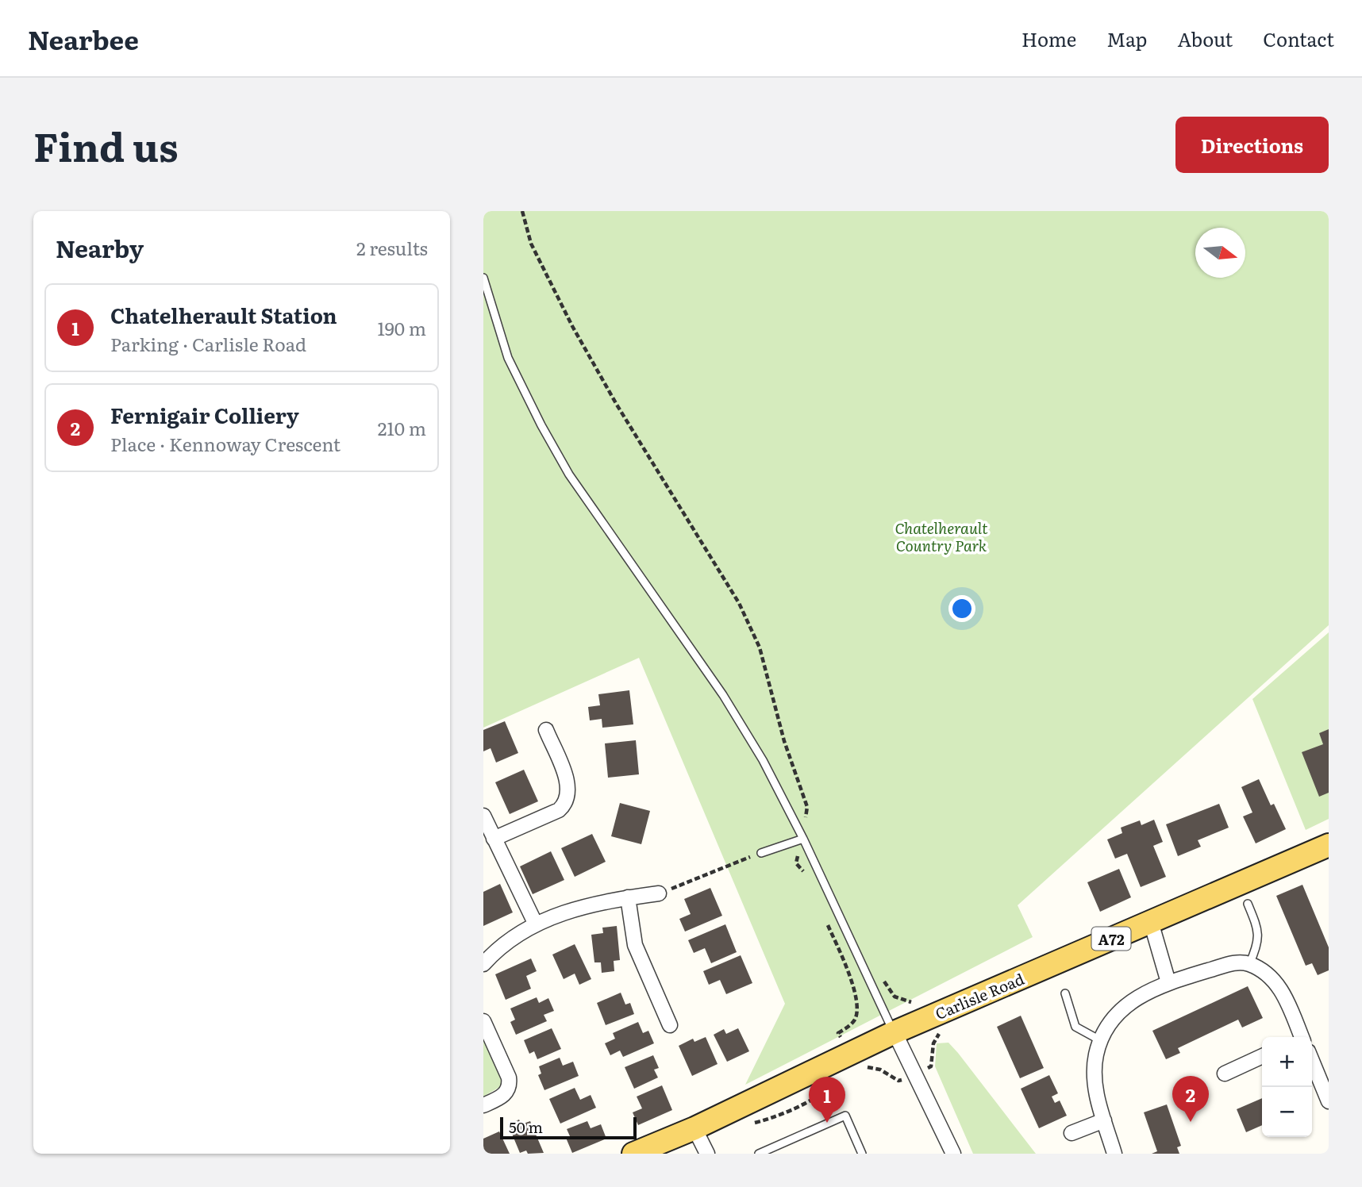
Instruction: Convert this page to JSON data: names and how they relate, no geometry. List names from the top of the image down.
{
  "streets": {
    "main road": ["A72", "Carlisle Road"]
  },
  "parks": ["Chatelherault Country Park"],
  "scale_bar": "50 m",
  "north": "right",
  "page": {
    "header": "Nearbee",
    "nav": [
      "Home",
      "Map",
      "About",
      "Contact"
    ],
    "title": "Find us",
    "buttons": "Directions",
    "heading": ["Nearby", "2 results"],
    "list": [
      {
        "mark": "1",
        "name": "Chatelherault Station",
        "note": "Parking · Carlisle Road",
        "value": "190 m"
      },
      {
        "mark": "2",
        "name": "Fernigair Colliery",
        "note": "Place · Kennoway Crescent",
        "value": "210 m"
      }
    ],
    "map_buttons": ["+", "−"],
    "pins": ["2", "1"],
    "scale": "50 m"
  }
}
